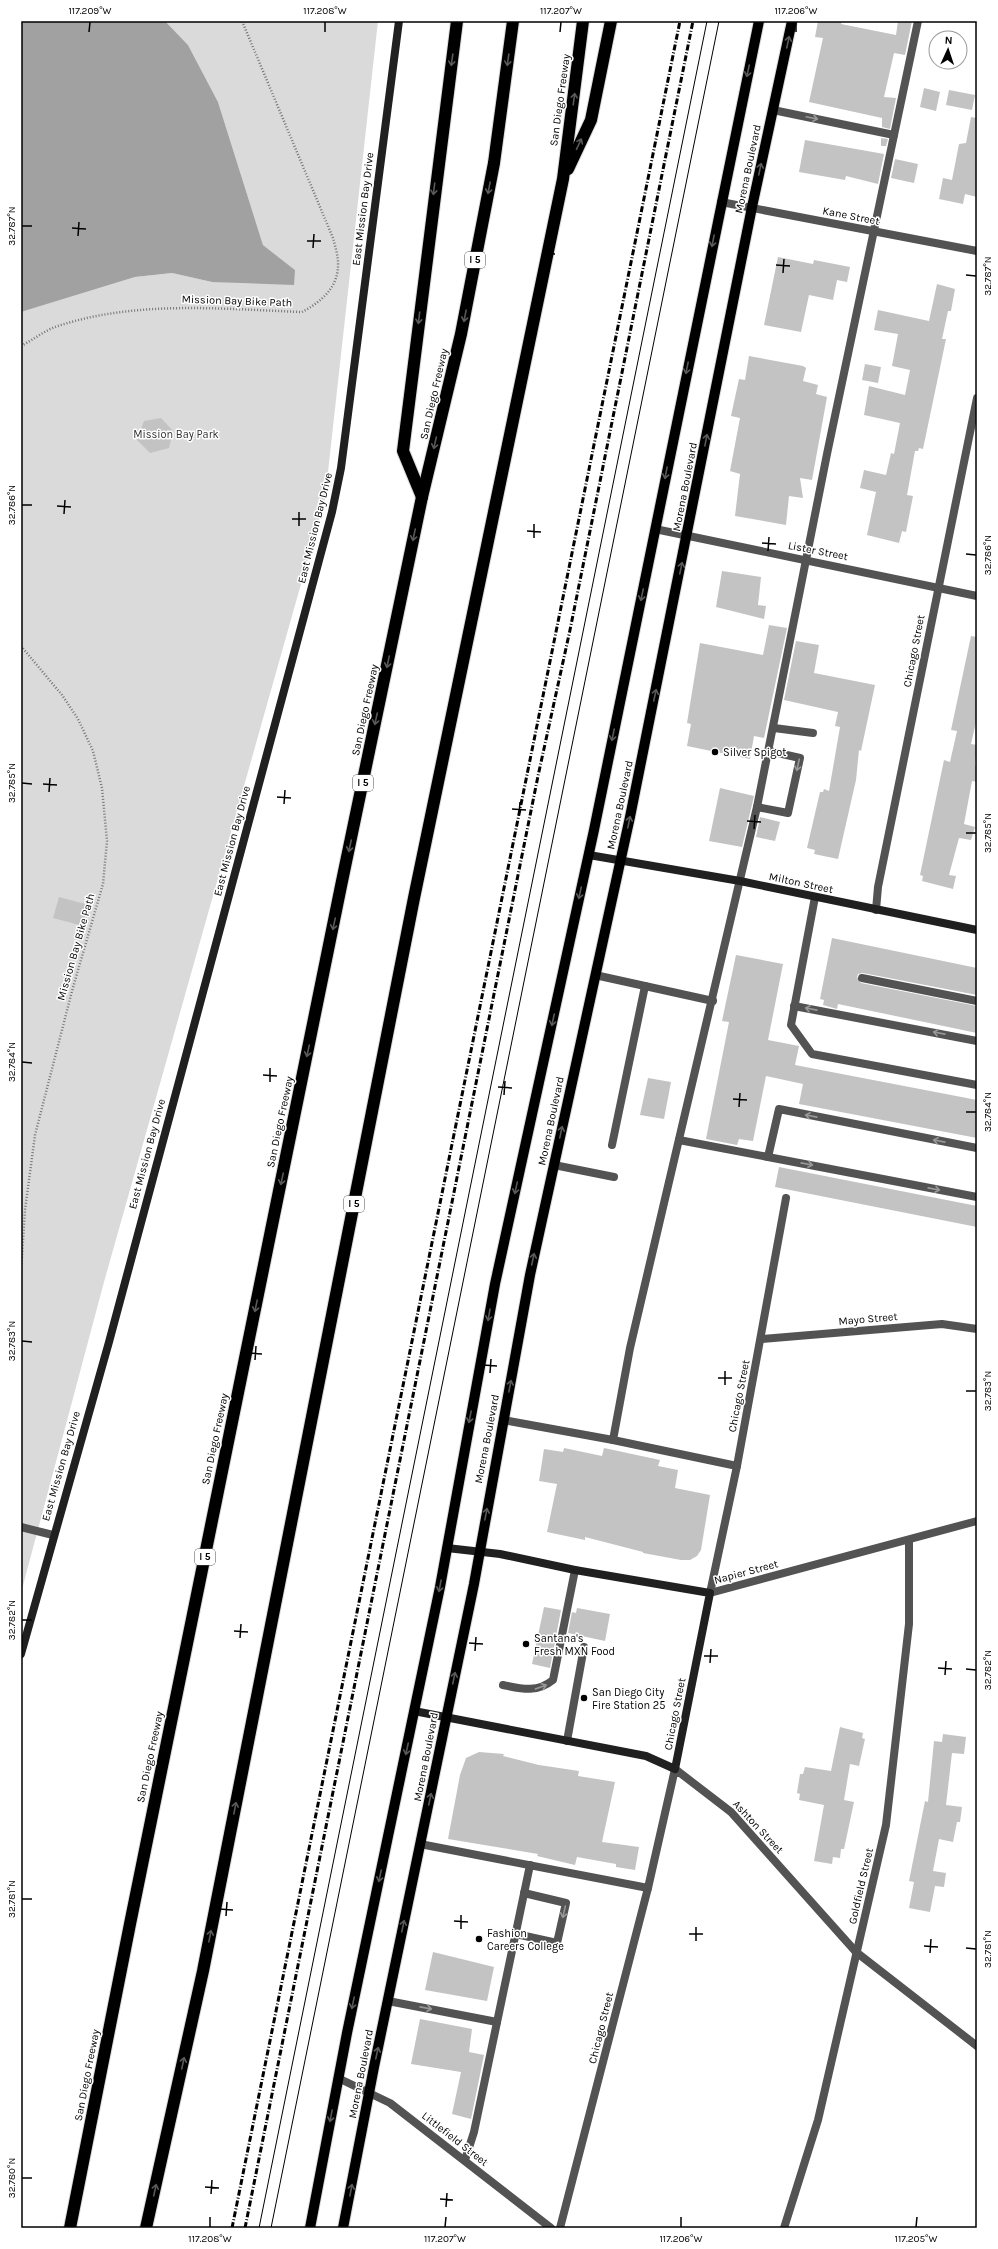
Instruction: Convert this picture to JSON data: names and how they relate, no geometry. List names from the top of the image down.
{
  "streets": {
    "highway": ["San Diego Freeway", "I 5"],
    "main road": [
      "Morena Boulevard",
      "East Mission Bay Drive",
      "Chicago Street",
      "Milton Street",
      "Napier Street",
      "Ashton Street"
    ],
    "street": [
      "Kane Street",
      "Lister Street",
      "Mayo Street",
      "Goldfield Street",
      "Littlefield Street"
    ],
    "path": ["Mission Bay Bike Path"]
  },
  "crossings": [
    ["Morena Boulevard", "Kane Street"],
    ["Morena Boulevard", "Lister Street"],
    ["Morena Boulevard", "Milton Street"],
    ["Morena Boulevard", "Napier Street"],
    ["Morena Boulevard", "Ashton Street"],
    ["Morena Boulevard", "Littlefield Street"],
    ["Lister Street", "Chicago Street"],
    ["Chicago Street", "Milton Street"],
    ["Chicago Street", "Mayo Street"],
    ["Chicago Street", "Napier Street"],
    ["Chicago Street", "Ashton Street"],
    ["Napier Street", "Goldfield Street"],
    ["Ashton Street", "Goldfield Street"]
  ],
  "parks": ["Mission Bay Park"],
  "places": [
    "Silver Spigot",
    "Santana's Fresh MXN Food",
    "San Diego City Fire Station 25",
    "Fashion Careers College"
  ],
  "north": "top",
  "coordinates": [
    "117.209°W",
    "117.208°W",
    "117.207°W",
    "117.206°W",
    "32.787°N",
    "32.786°N",
    "32.785°N",
    "32.784°N",
    "32.783°N",
    "32.782°N",
    "32.781°N",
    "32.780°N",
    "117.205°W"
  ]
}
